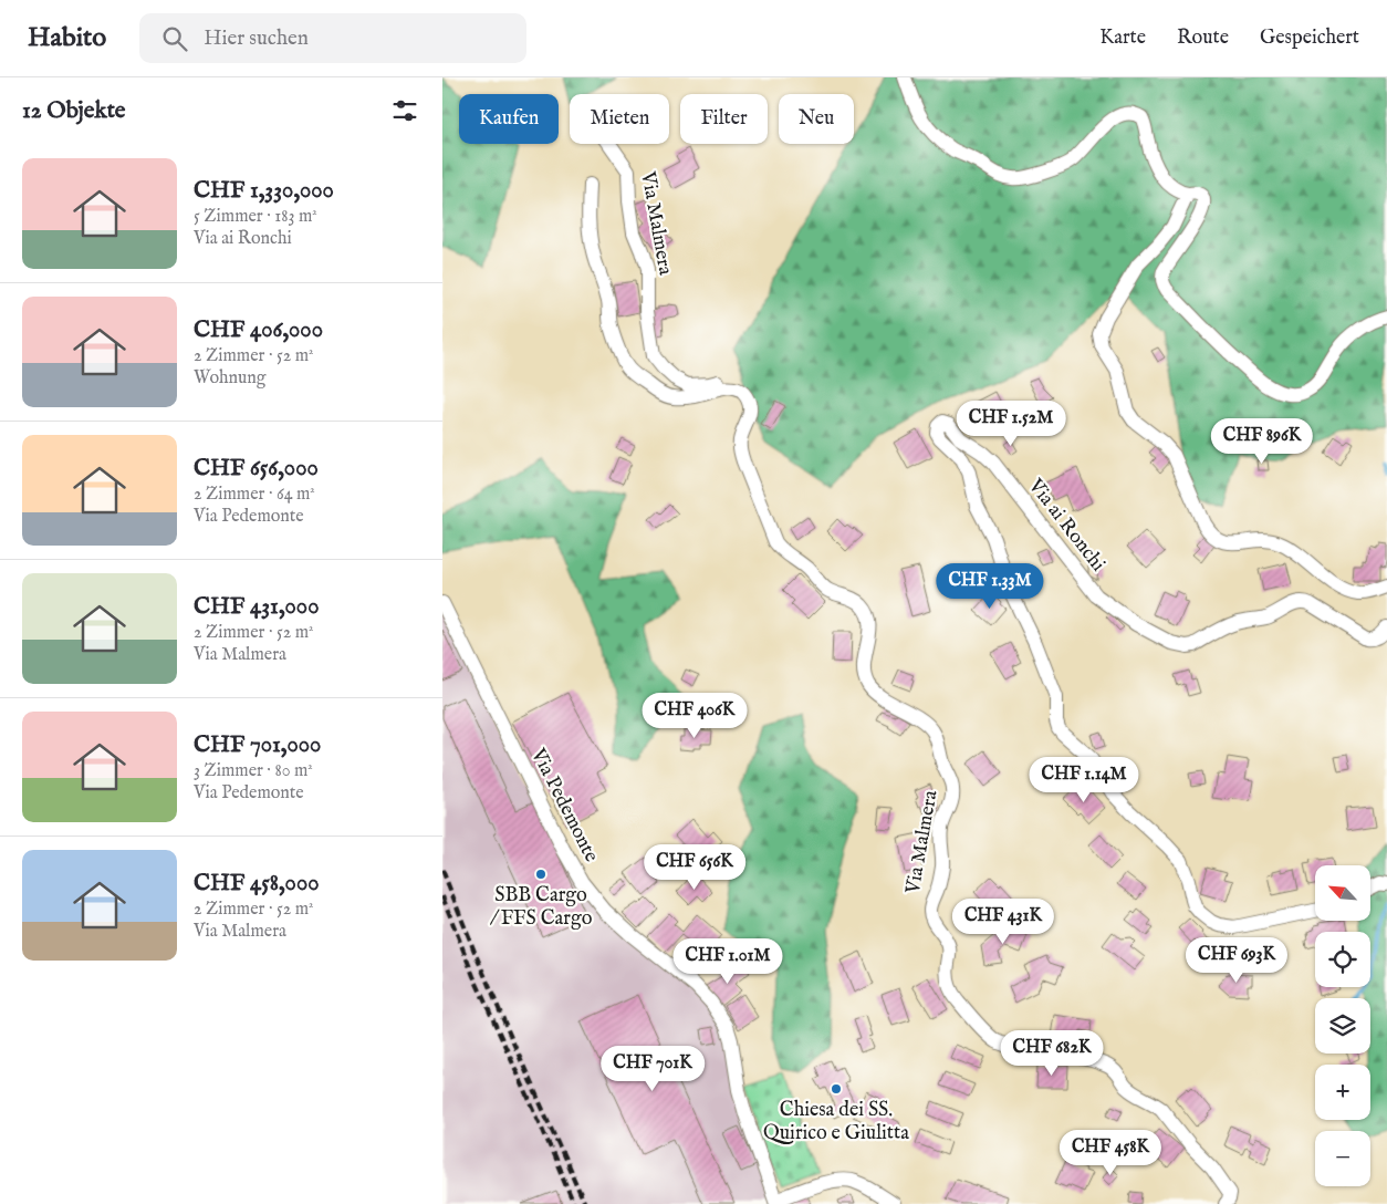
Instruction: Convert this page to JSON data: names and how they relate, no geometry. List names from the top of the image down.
{
  "streets": {
    "street": ["Via Malmera", "Via ai Ronchi", "Via Pedemonte"]
  },
  "places": ["SBB Cargo / FFS Cargo", "Chiesa dei SS. Quirico e Giulitta"],
  "north": "top left",
  "page": {
    "header": "Habito",
    "search": "Hier suchen",
    "nav": ["Karte", "Route", "Gespeichert"],
    "heading": "12 Objekte",
    "chip": [
      "Kaufen",
      "Mieten",
      "Filter",
      "Neu"
    ],
    "list": [
      {
        "name": "CHF 1,330,000",
        "note": "5 Zimmer · 183 m² · Via ai Ronchi"
      },
      {
        "name": "CHF 406,000",
        "note": "2 Zimmer · 52 m² · Wohnung"
      },
      {
        "name": "CHF 656,000",
        "note": "2 Zimmer · 64 m² · Via Pedemonte"
      },
      {
        "name": "CHF 431,000",
        "note": "2 Zimmer · 52 m² · Via Malmera"
      },
      {
        "name": "CHF 701,000",
        "note": "3 Zimmer · 80 m² · Via Pedemonte"
      },
      {
        "name": "CHF 458,000",
        "note": "2 Zimmer · 52 m² · Via Malmera"
      }
    ],
    "price": [
      "CHF 1.52M",
      "CHF 896K",
      "CHF 1.33M",
      "CHF 406K",
      "CHF 1.14M",
      "CHF 656K",
      "CHF 431K",
      "CHF 693K",
      "CHF 1.01M",
      "CHF 682K",
      "CHF 701K",
      "CHF 458K"
    ],
    "map_buttons": ["+", "−"]
  }
}
